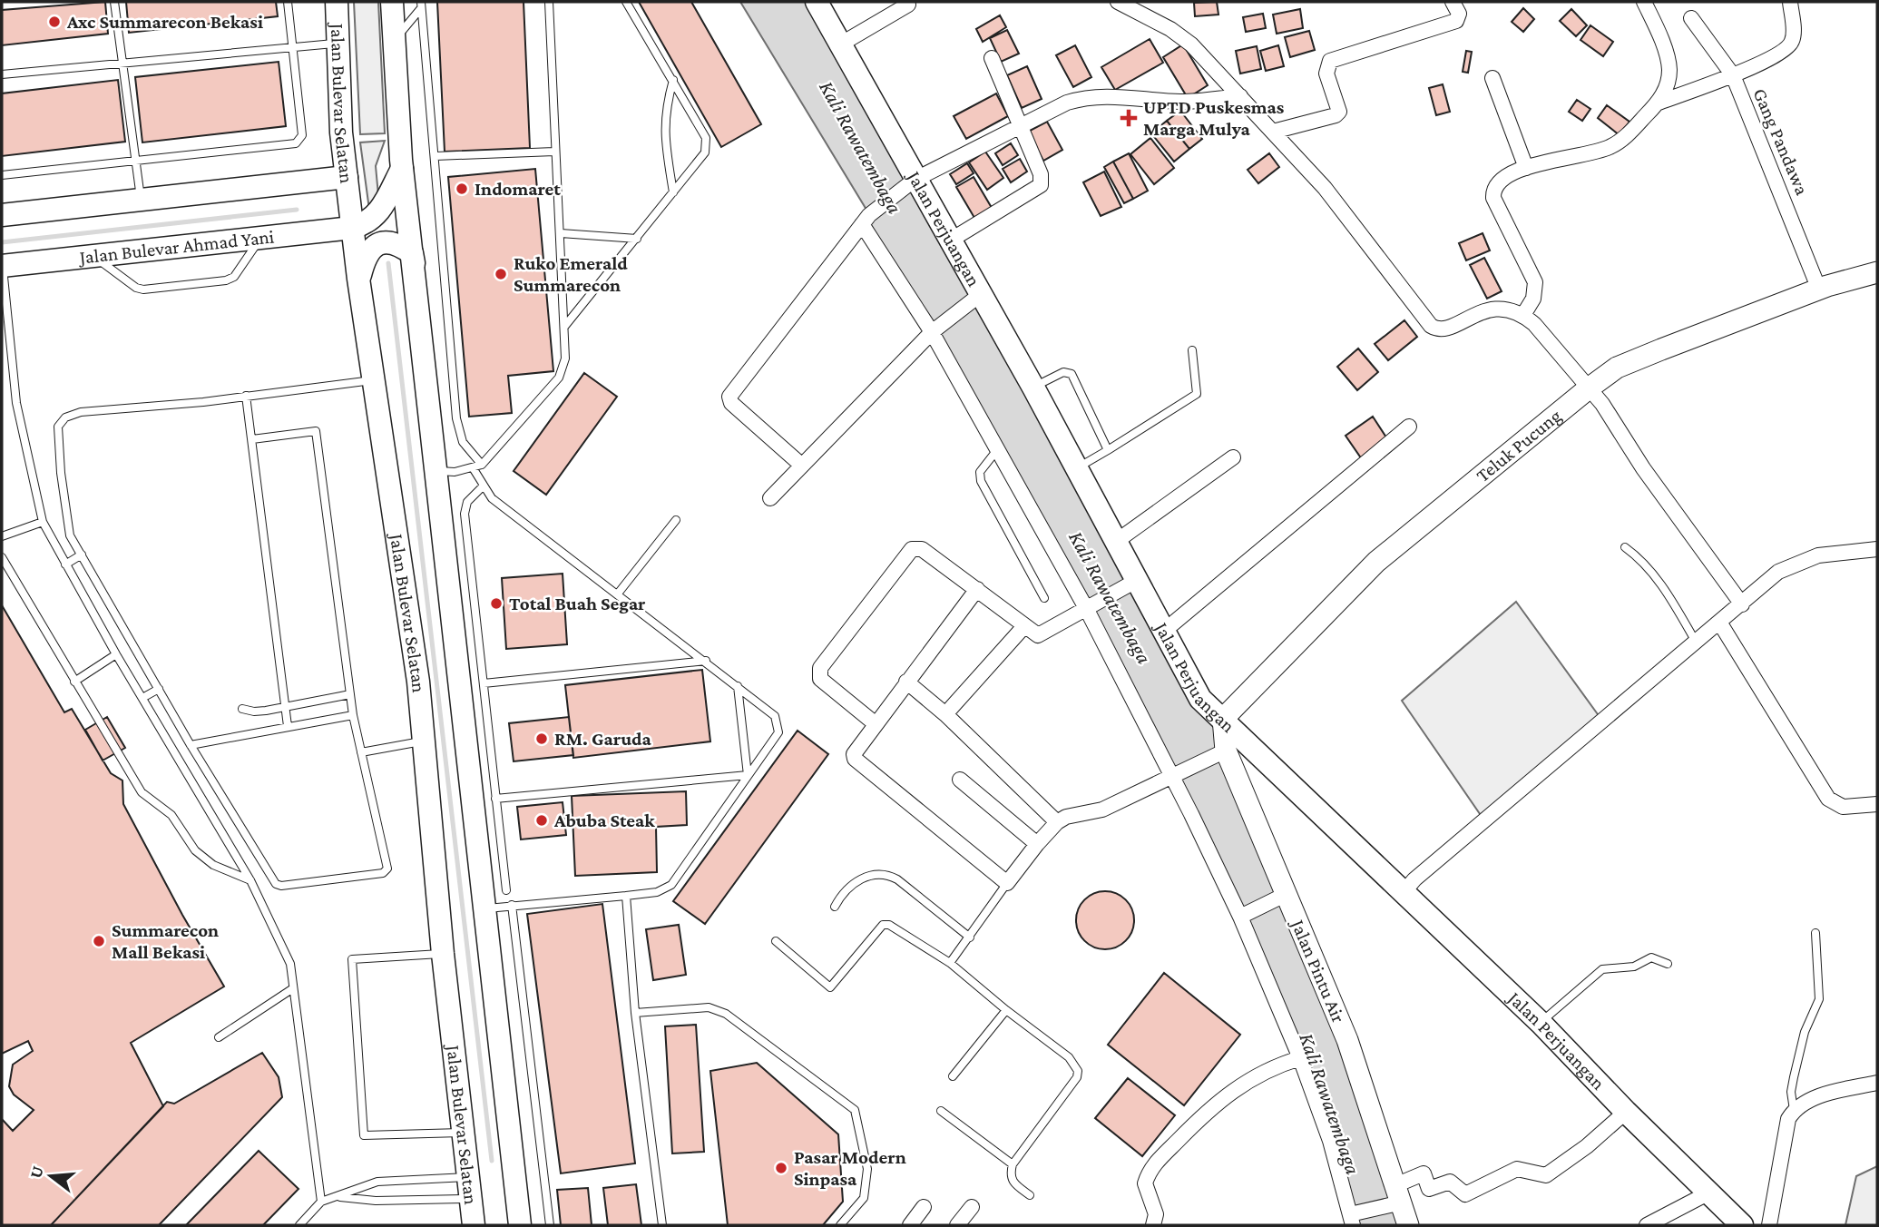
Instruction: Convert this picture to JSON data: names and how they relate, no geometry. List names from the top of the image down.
{
  "streets": {
    "main road": ["Jalan Bulevar Selatan", "Jalan Perjuangan", "Jalan Bulevar Ahmad Yani"],
    "street": ["Gang Pandawa", "Teluk Pucung", "Jalan Pintu Air"]
  },
  "crossings": [
    ["Jalan Bulevar Selatan", "Jalan Bulevar Ahmad Yani"],
    ["Gang Pandawa", "Teluk Pucung"],
    ["Jalan Perjuangan", "Teluk Pucung"],
    ["Jalan Perjuangan", "Jalan Pintu Air"],
    ["Teluk Pucung", "Jalan Pintu Air"]
  ],
  "water": ["Kali Rawatembaga"],
  "places": {
    "other": [
      "Axc Summarecon Bekasi",
      "Indomaret",
      "Ruko Emerald Summarecon",
      "Total Buah Segar",
      "RM. Garuda",
      "Abuba Steak",
      "Summarecon Mall Bekasi",
      "Pasar Modern Sinpasa"
    ],
    "health": ["UPTD Puskesmas Marga Mulya"]
  },
  "north": "left"
}
